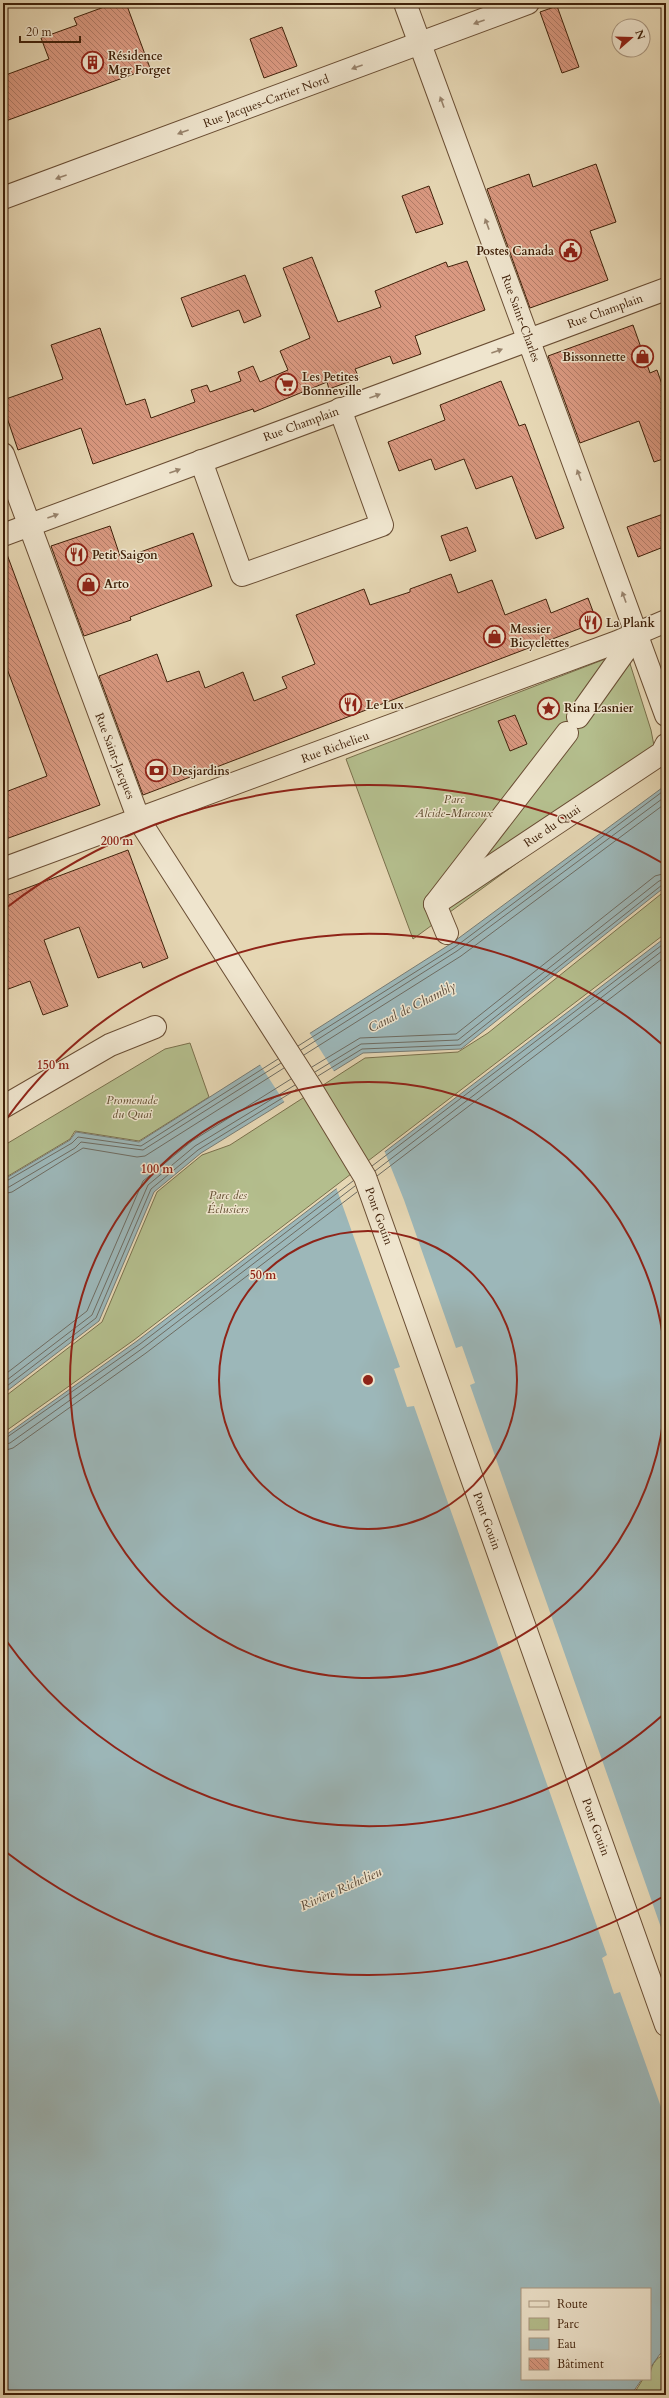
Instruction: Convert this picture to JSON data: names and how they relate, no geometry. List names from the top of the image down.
{
  "streets": {
    "street": [
      "Rue Jacques-Cartier Nord",
      "Rue Champlain",
      "Rue Saint-Charles",
      "Rue Richelieu",
      "Rue Saint-Jacques",
      "Rue du Quai",
      "Pont Gouin"
    ]
  },
  "crossings": [
    ["Rue Jacques-Cartier Nord", "Rue Saint-Charles"],
    ["Rue Champlain", "Rue Saint-Charles"],
    ["Rue Champlain", "Rue Saint-Jacques"],
    ["Rue Saint-Charles", "Rue Richelieu"],
    ["Rue Richelieu", "Rue Saint-Jacques"],
    ["Rue Saint-Jacques", "Pont Gouin"]
  ],
  "one_way": ["Rue Jacques-Cartier Nord", "Rue Champlain", "Rue Saint-Charles"],
  "water": ["Canal de Chambly", "Rivière Richelieu"],
  "parks": ["Parc Alcide-Marcoux", "Promenade du Quai", "Parc des Éclusiers"],
  "places": {
    "building": ["Résidence Mgr Forget"],
    "public building": ["Postes Canada"],
    "shop": ["Bissonnette", "Arto", "Messier Bicyclettes"],
    "supermarket": ["Les Petites Bonneville"],
    "restaurant": ["Petit Saigon", "La Plank", "Le Lux"],
    "place": ["Rina Lasnier"],
    "bank": ["Desjardins"]
  },
  "legend": [
    "Route",
    "Parc",
    "Eau",
    "Bâtiment"
  ],
  "scale_bar": "20 m",
  "north": "right",
  "rings": [
    "200 m",
    "150 m",
    "100 m",
    "50 m"
  ]
}
